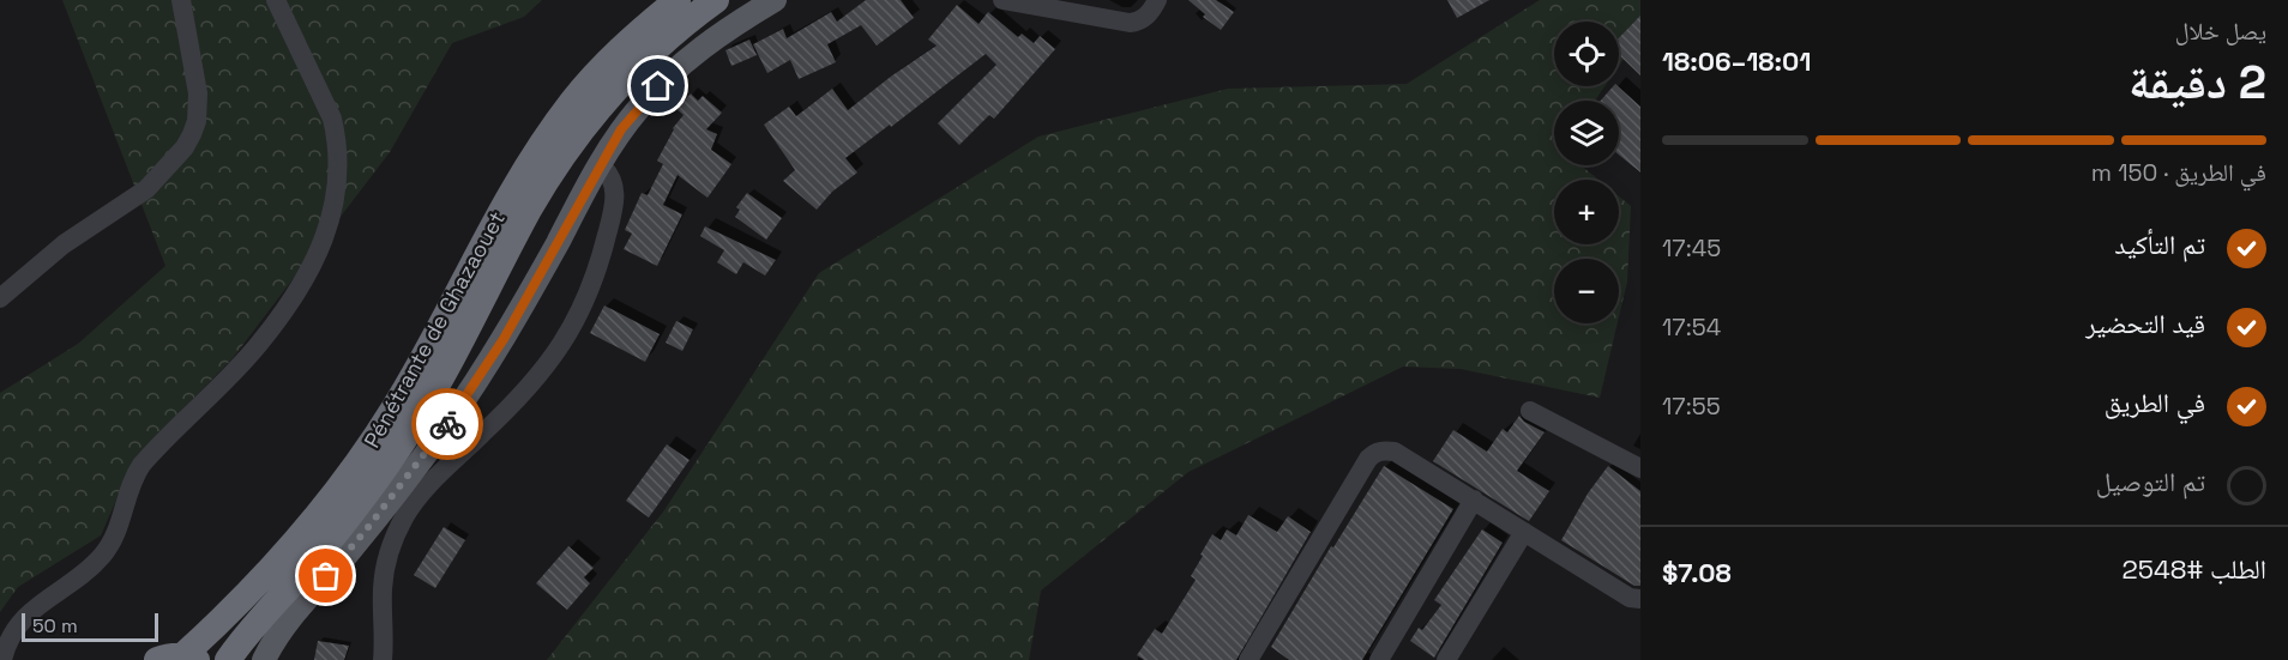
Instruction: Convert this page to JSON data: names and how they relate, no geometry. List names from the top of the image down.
{
  "streets": {
    "highway": ["Pénétrante de Ghazaouet"]
  },
  "scale_bar": "50 m",
  "page": {
    "heading": ["2 دقيقة", "يصل خلال", "18:01–18:06"],
    "panel": ["الطلب #2548", "$7.08"],
    "map_buttons": ["+", "−"],
    "bar": "في الطريق · 150 m",
    "list": [
      ["تم التأكيد", "17:45"],
      ["قيد التحضير", "17:54"],
      ["في الطريق", "17:55"],
      "تم التوصيل"
    ],
    "scale": "50 m"
  }
}
